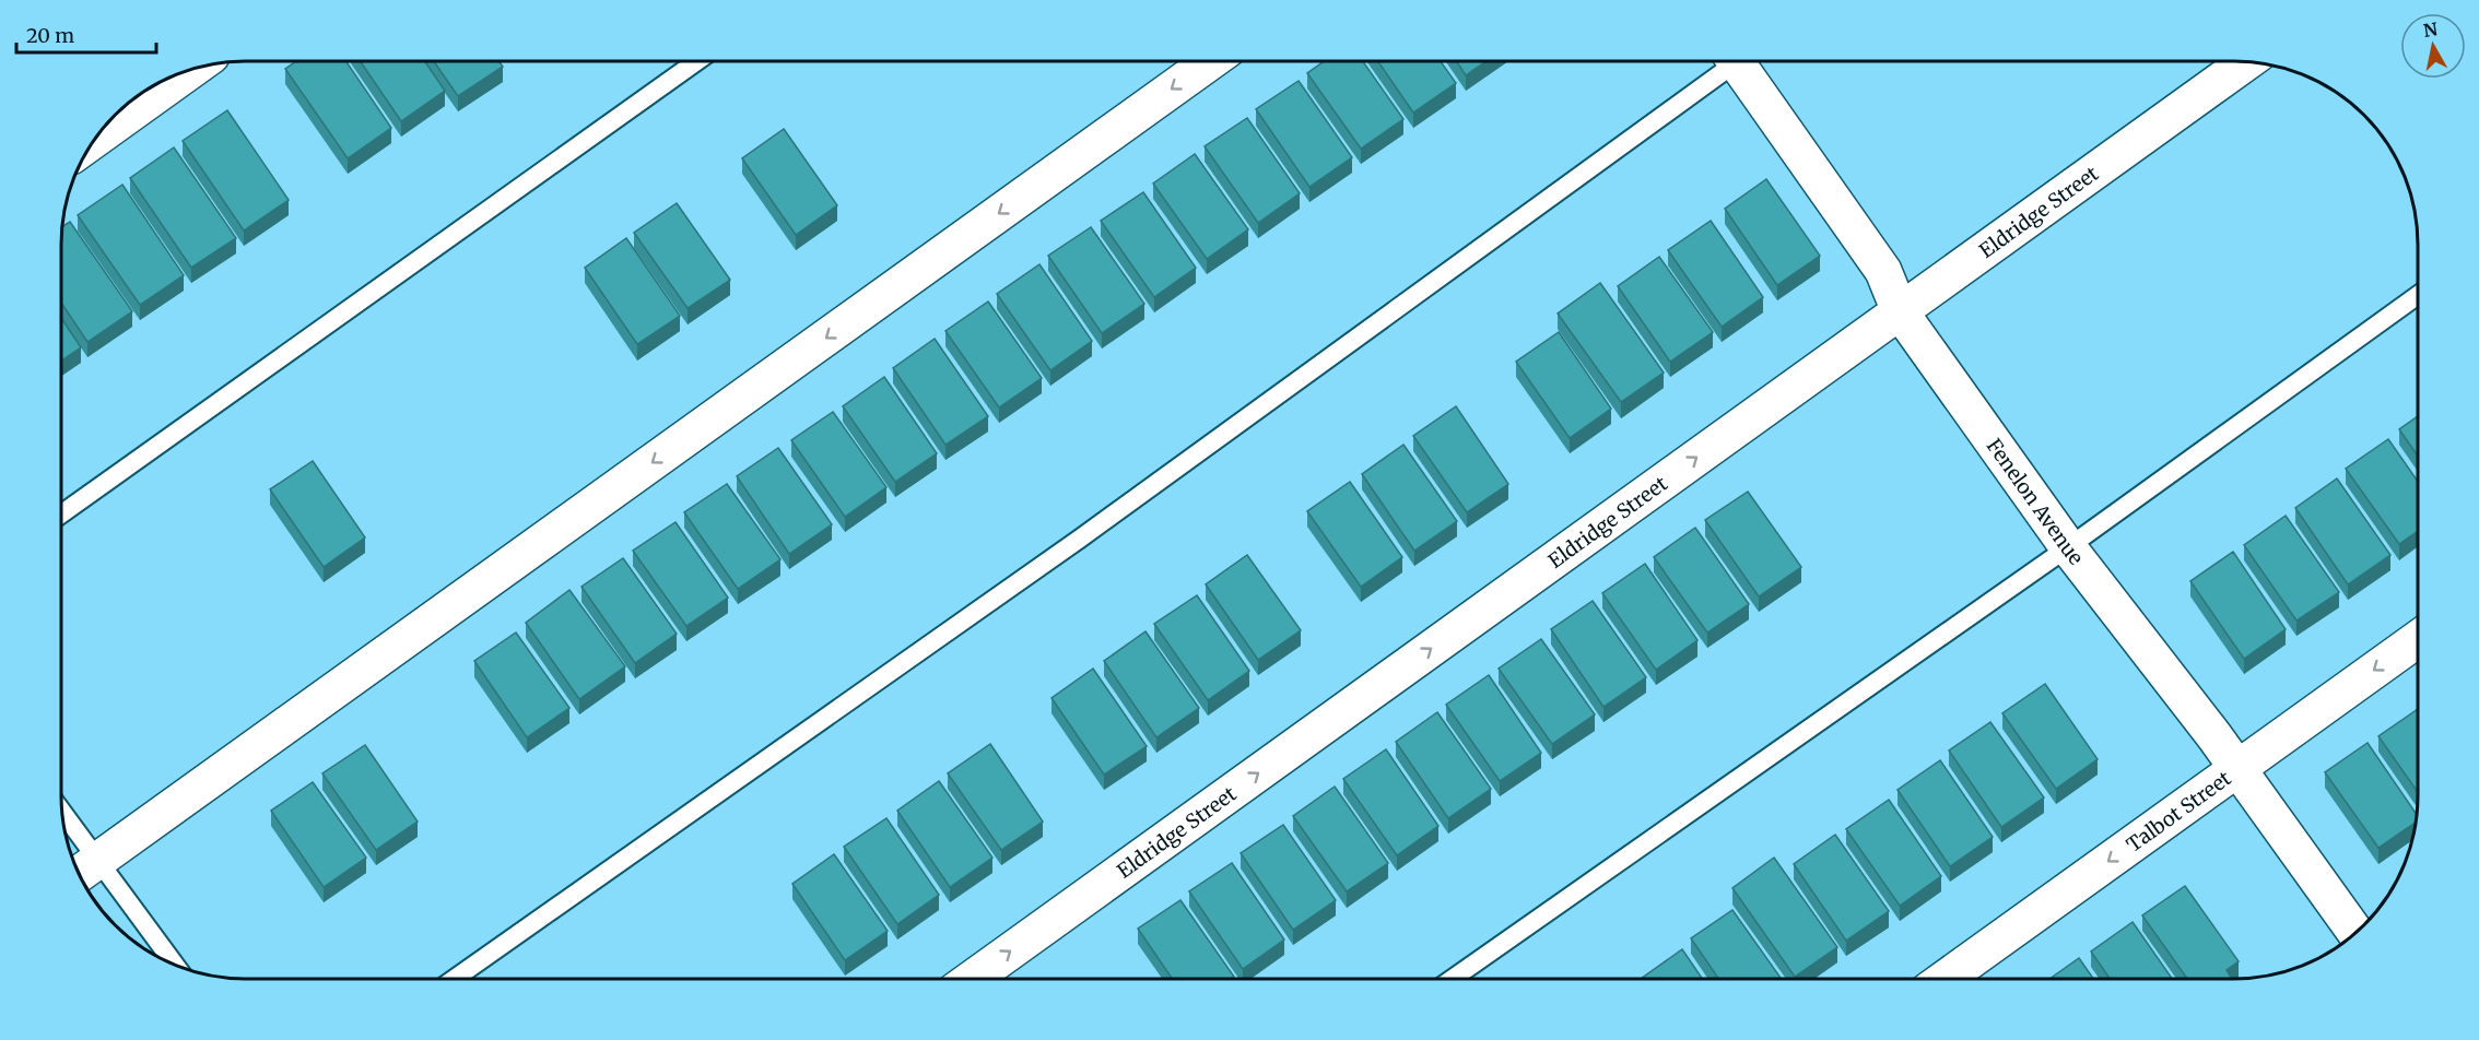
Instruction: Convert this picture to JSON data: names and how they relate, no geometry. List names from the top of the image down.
{
  "streets": {
    "street": ["Eldridge Street", "Fenelon Avenue", "Talbot Street"]
  },
  "crossings": [
    ["Eldridge Street", "Fenelon Avenue"],
    ["Fenelon Avenue", "Talbot Street"]
  ],
  "one_way": ["Eldridge Street", "Talbot Street"],
  "scale_bar": "20 m",
  "north": "top"
}
